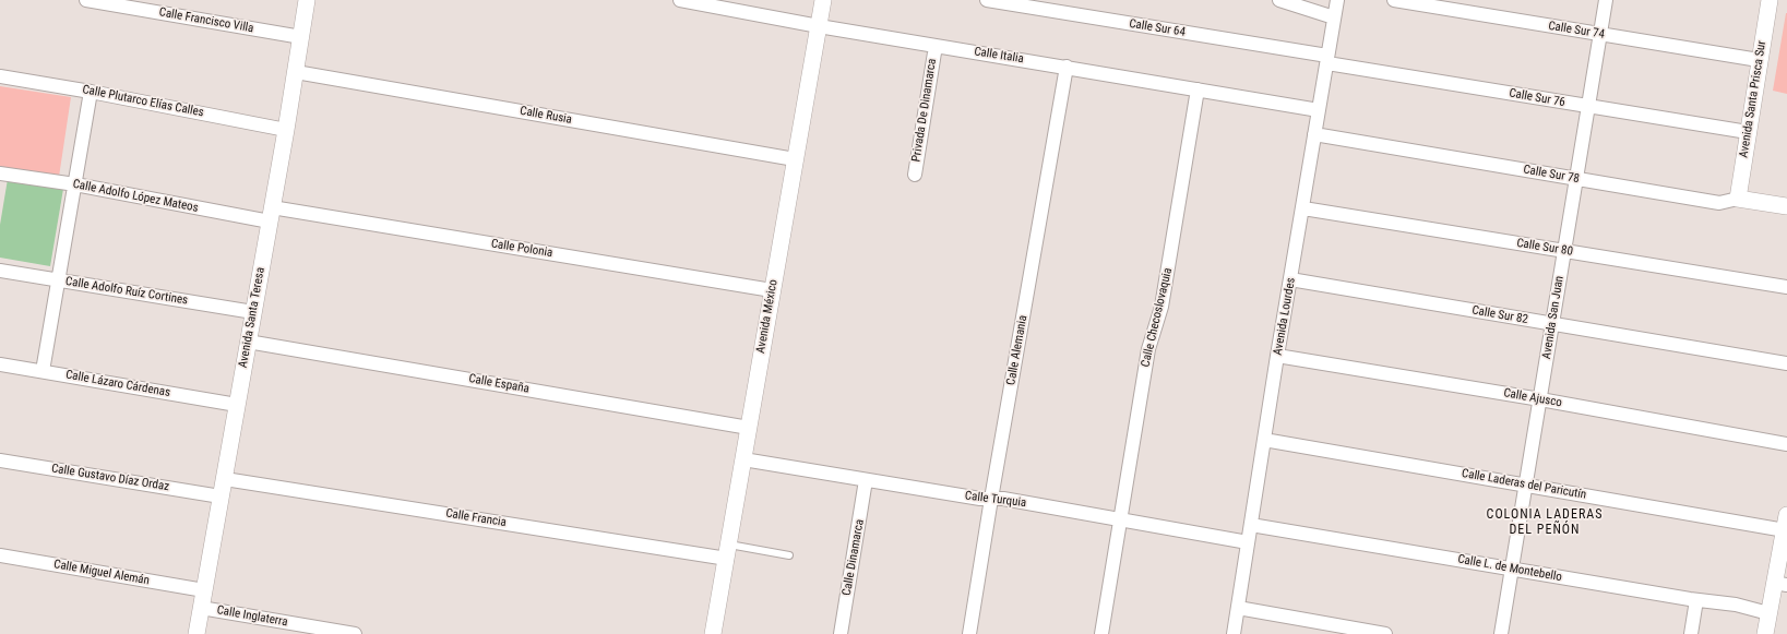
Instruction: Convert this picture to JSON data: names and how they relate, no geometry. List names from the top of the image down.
{
  "streets": {
    "street": [
      "Calle Francisco Villa",
      "Calle Sur 64",
      "Calle Sur 74",
      "Calle Italia",
      "Calle Sur 76",
      "Avenida Santa Prisca Sur",
      "Calle Plutarco Elías Calles",
      "Privada De Dinamarca",
      "Calle Rusia",
      "Calle Sur 78",
      "Calle Adolfo López Mateos",
      "Calle Sur 80",
      "Calle Polonia",
      "Calle Adolfo Ruíz Cortines",
      "Calle Sur 82",
      "Avenida México",
      "Avenida Lourdes",
      "Avenida Santa Teresa",
      "Calle Checoslovaquia",
      "Avenida San Juan",
      "Calle Alemania",
      "Calle Lázaro Cárdenas",
      "Calle España",
      "Calle Ajusco",
      "Calle Gustavo Díaz Ordaz",
      "Calle Laderas del Paricutín",
      "Calle Turquia",
      "Calle Francia",
      "Calle Dinamarca",
      "Calle L. de Montebello",
      "Calle Miguel Alemán",
      "Calle Inglaterra"
    ]
  },
  "crossings": [
    ["Calle Francisco Villa", "Avenida Santa Teresa"],
    ["Calle Sur 64", "Calle Sur 76"],
    ["Calle Sur 64", "Avenida Lourdes"],
    ["Calle Sur 74", "Avenida Santa Prisca Sur"],
    ["Calle Sur 74", "Avenida San Juan"],
    ["Calle Italia", "Privada De Dinamarca"],
    ["Calle Italia", "Avenida México"],
    ["Calle Italia", "Avenida Lourdes"],
    ["Calle Italia", "Calle Checoslovaquia"],
    ["Calle Italia", "Calle Alemania"],
    ["Calle Sur 76", "Avenida Santa Prisca Sur"],
    ["Calle Sur 76", "Avenida Lourdes"],
    ["Calle Sur 76", "Avenida San Juan"],
    ["Avenida Santa Prisca Sur", "Calle Sur 78"],
    ["Calle Plutarco Elías Calles", "Avenida Santa Teresa"],
    ["Calle Rusia", "Avenida México"],
    ["Calle Rusia", "Avenida Santa Teresa"],
    ["Calle Sur 78", "Avenida Lourdes"],
    ["Calle Sur 78", "Avenida San Juan"],
    ["Calle Adolfo López Mateos", "Calle Polonia"],
    ["Calle Adolfo López Mateos", "Avenida Santa Teresa"],
    ["Calle Sur 80", "Avenida Lourdes"],
    ["Calle Sur 80", "Avenida San Juan"],
    ["Calle Polonia", "Avenida México"],
    ["Calle Polonia", "Avenida Santa Teresa"],
    ["Calle Adolfo Ruíz Cortines", "Avenida Santa Teresa"],
    ["Calle Sur 82", "Avenida Lourdes"],
    ["Calle Sur 82", "Avenida San Juan"],
    ["Avenida México", "Calle España"],
    ["Avenida México", "Calle Turquia"],
    ["Avenida México", "Calle Francia"],
    ["Avenida Lourdes", "Calle Ajusco"],
    ["Avenida Lourdes", "Calle Laderas del Paricutín"],
    ["Avenida Lourdes", "Calle Turquia"],
    ["Avenida Lourdes", "Calle L. de Montebello"],
    ["Avenida Santa Teresa", "Calle Lázaro Cárdenas"],
    ["Avenida Santa Teresa", "Calle España"],
    ["Avenida Santa Teresa", "Calle Gustavo Díaz Ordaz"],
    ["Avenida Santa Teresa", "Calle Francia"],
    ["Avenida Santa Teresa", "Calle Miguel Alemán"],
    ["Avenida Santa Teresa", "Calle Inglaterra"],
    ["Calle Checoslovaquia", "Calle Turquia"],
    ["Avenida San Juan", "Calle Ajusco"],
    ["Avenida San Juan", "Calle Laderas del Paricutín"],
    ["Avenida San Juan", "Calle L. de Montebello"],
    ["Calle Alemania", "Calle Turquia"],
    ["Calle Turquia", "Calle Dinamarca"]
  ],
  "districts": ["COLONIA LADERAS DEL PEÑÓN"]
}
